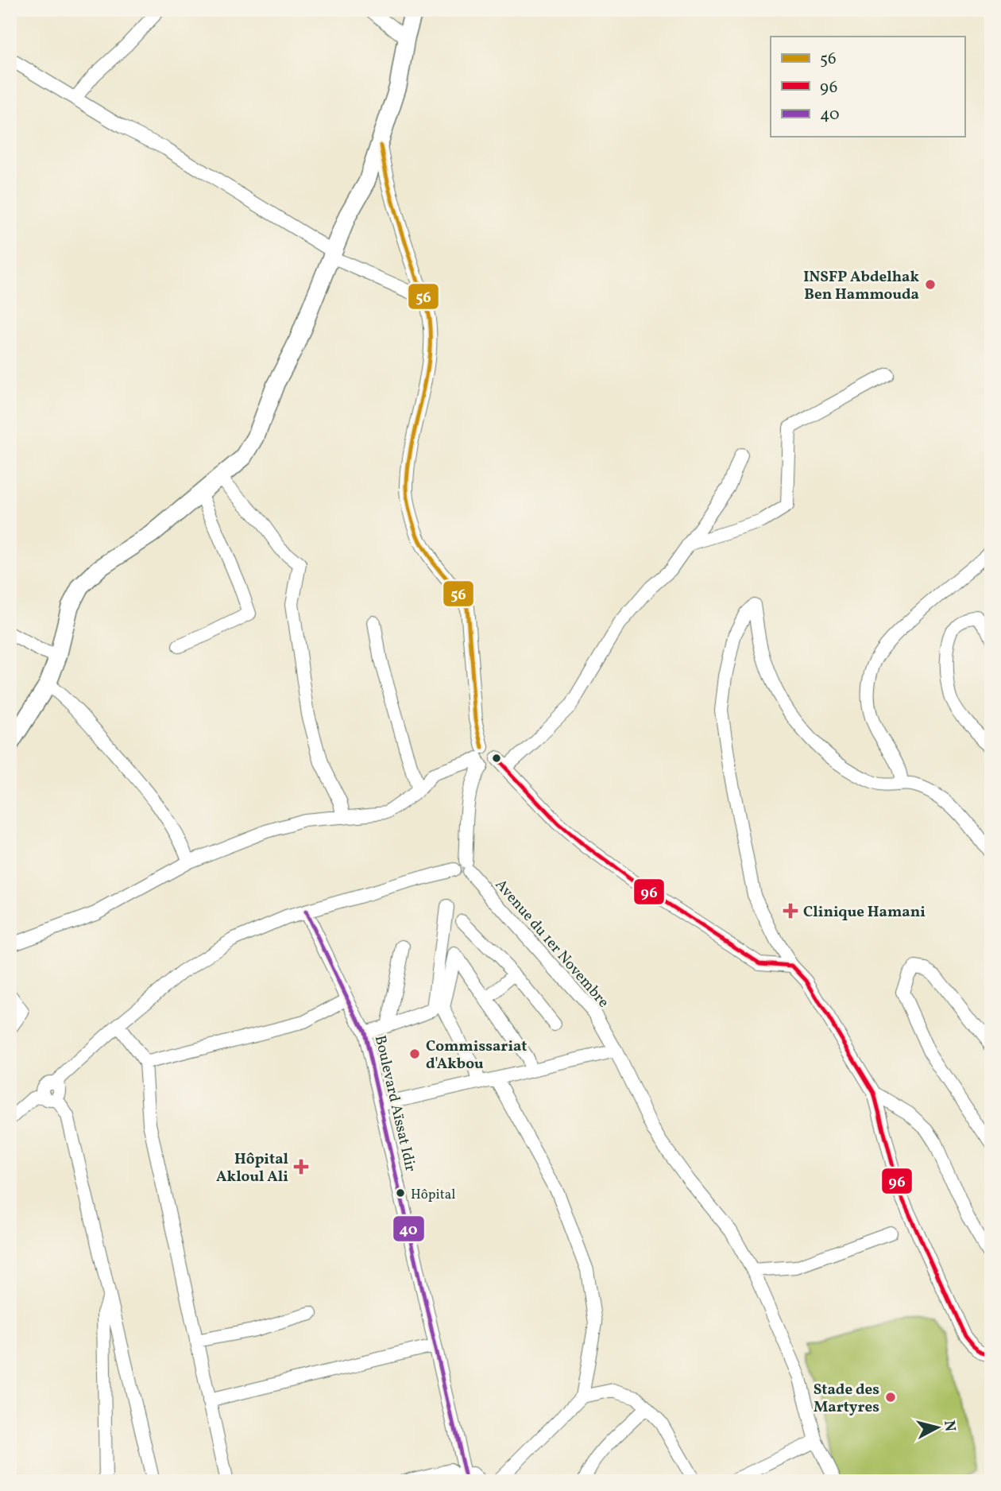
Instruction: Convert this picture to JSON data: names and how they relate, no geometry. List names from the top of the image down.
{
  "streets": {
    "street": ["Avenue du 1er Novembre", "Boulevard Aïssat Idir"]
  },
  "places": {
    "other": [
      "INSFP Abdelhak Ben Hammouda",
      "Commissariat d'Akbou",
      "Hôpital",
      "Stade des Martyres"
    ],
    "health": ["Clinique Hamani", "Hôpital Akloul Ali"]
  },
  "lines": ["transit line 56", "transit line 96", "transit line 40"],
  "legend": ["56", "96", "40"],
  "north": "right"
}
